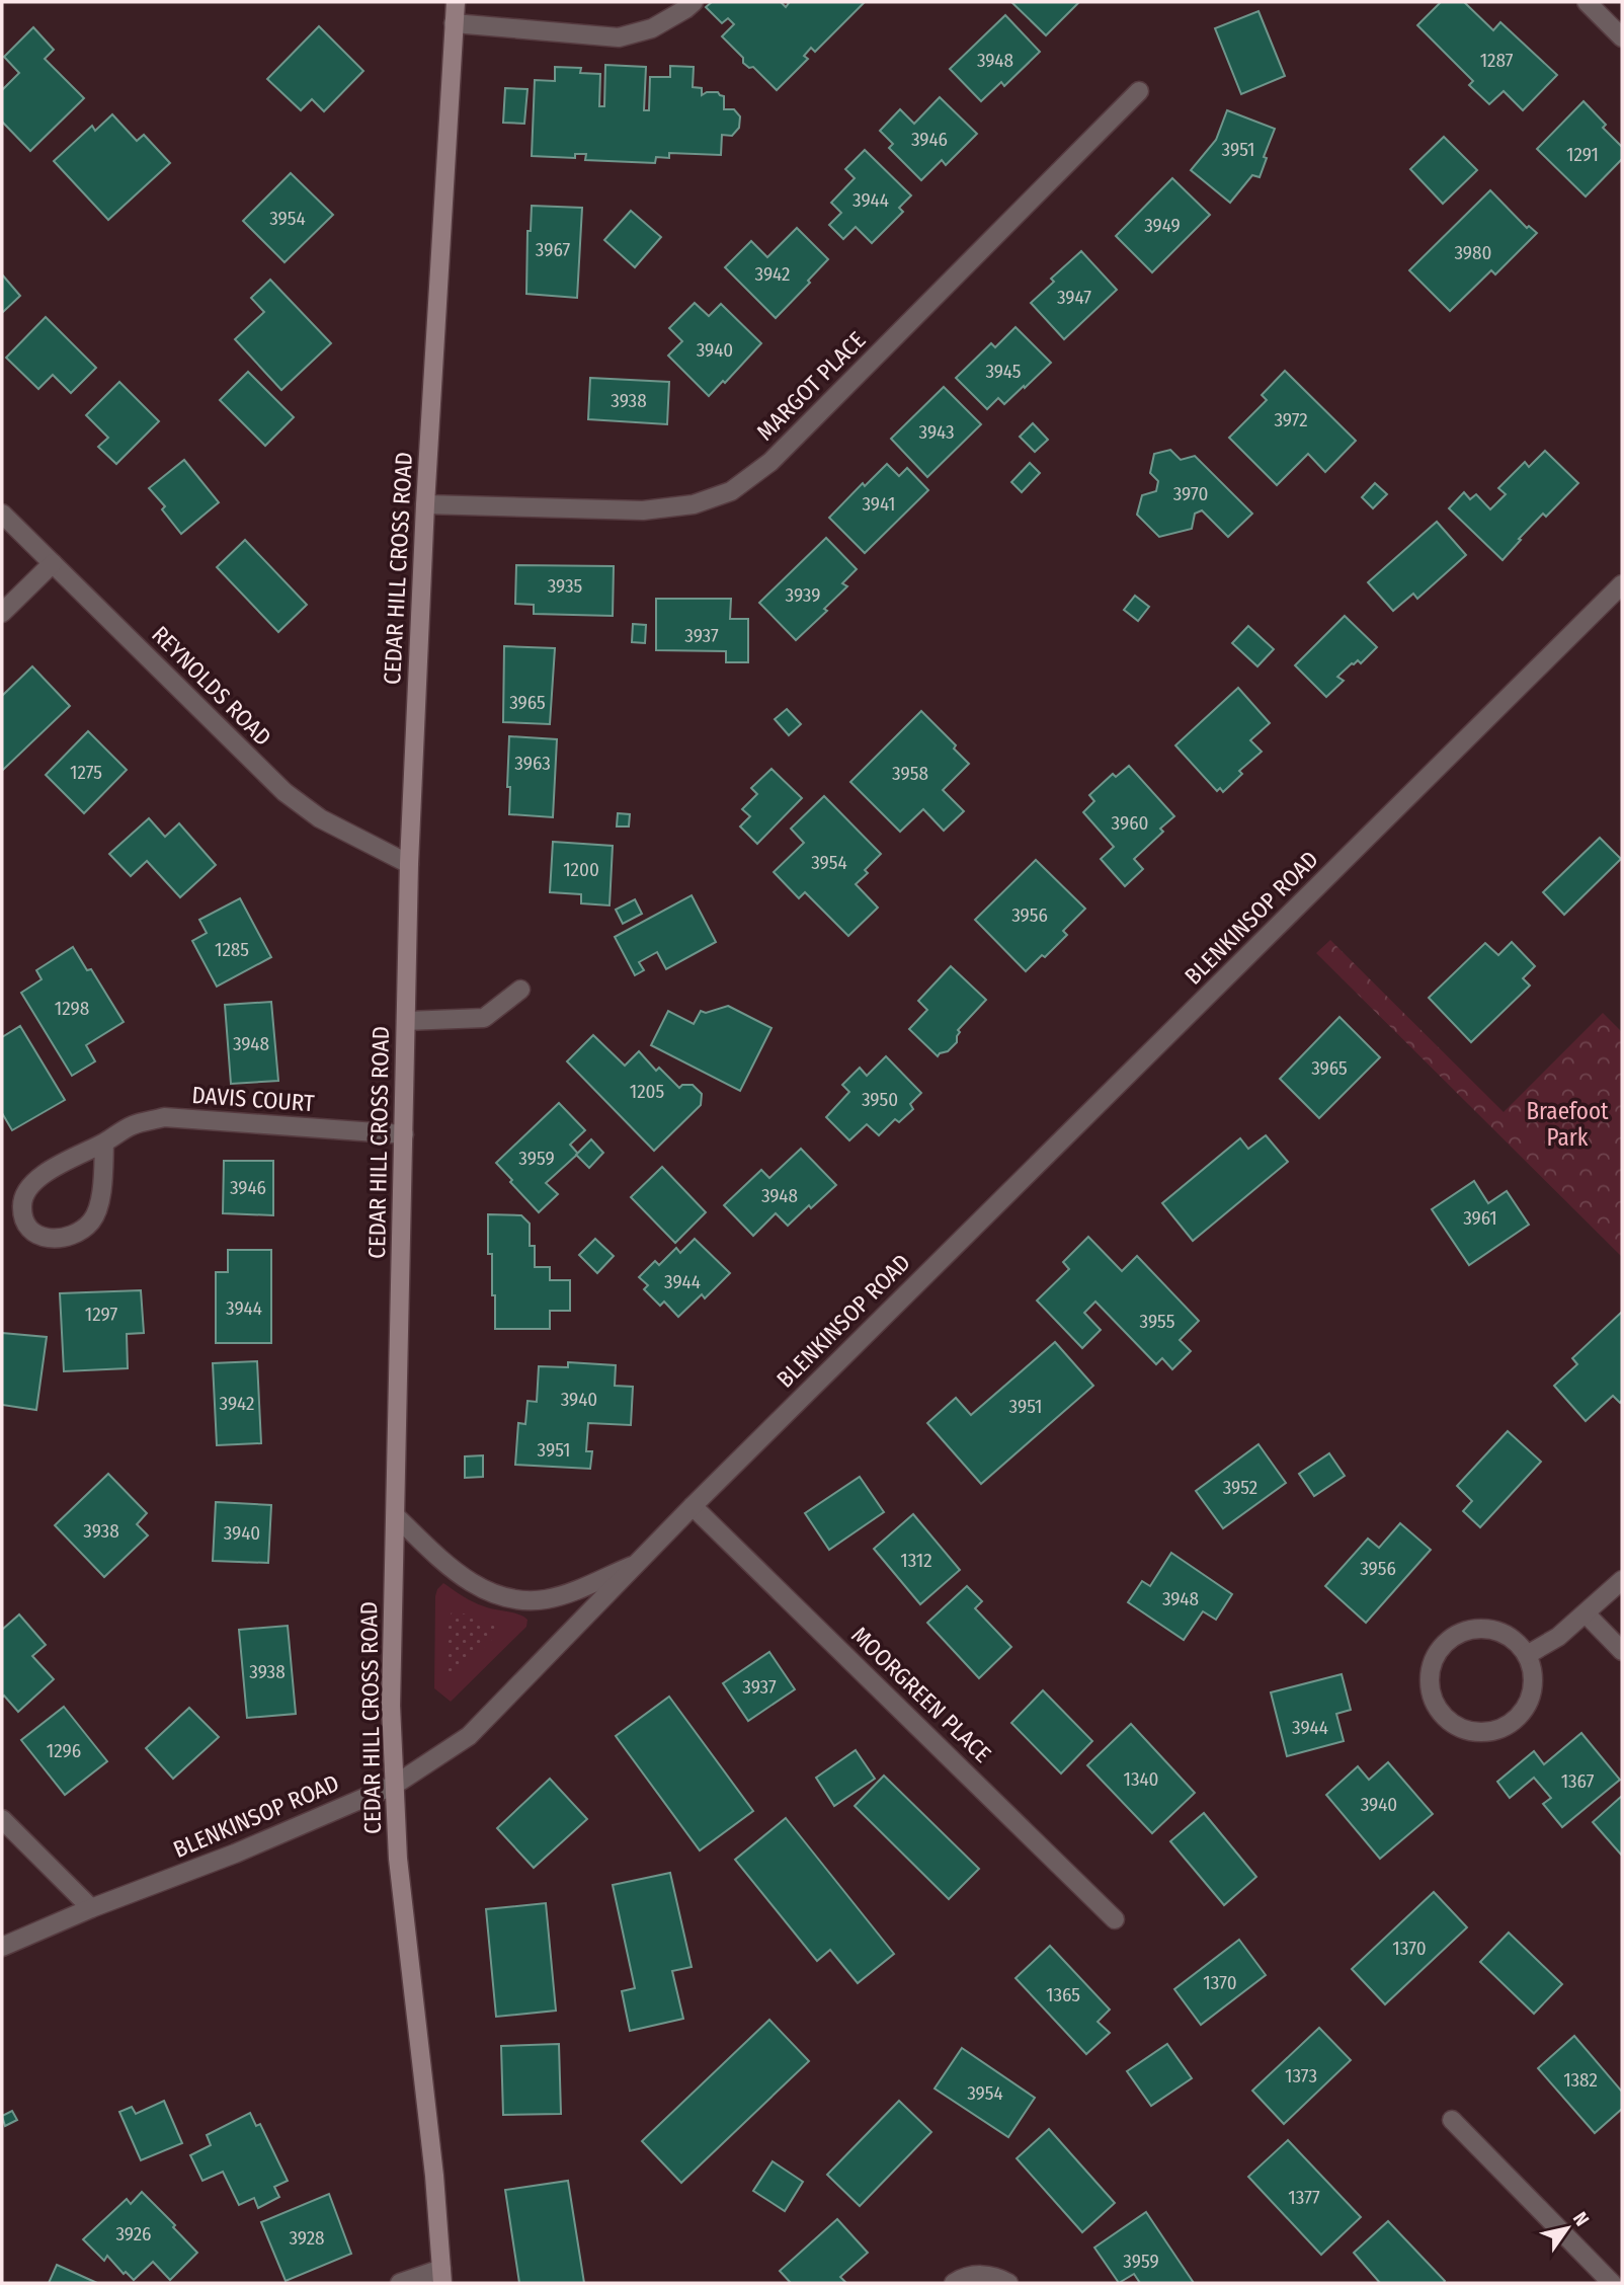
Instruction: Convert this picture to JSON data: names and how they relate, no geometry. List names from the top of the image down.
{
  "streets": {
    "main road": ["CEDAR HILL CROSS ROAD"],
    "street": [
      "MARGOT PLACE",
      "REYNOLDS ROAD",
      "BLENKINSOP ROAD",
      "DAVIS COURT",
      "MOORGREEN PLACE"
    ]
  },
  "crossings": [
    ["MARGOT PLACE", "CEDAR HILL CROSS ROAD"],
    ["CEDAR HILL CROSS ROAD", "REYNOLDS ROAD"],
    ["CEDAR HILL CROSS ROAD", "BLENKINSOP ROAD"],
    ["CEDAR HILL CROSS ROAD", "DAVIS COURT"],
    ["BLENKINSOP ROAD", "MOORGREEN PLACE"]
  ],
  "parks": ["Braefoot Park"],
  "house_numbers": [
    "3948",
    "1287",
    "3946",
    "3951",
    "1291",
    "3944",
    "3954",
    "3949",
    "3967",
    "3980",
    "3942",
    "3947",
    "3940",
    "3945",
    "3938",
    "3972",
    "3943",
    "3970",
    "3941",
    "3935",
    "3939",
    "3937",
    "3965",
    "3963",
    "1275",
    "3958",
    "3960",
    "3954",
    "1200",
    "3956",
    "1285",
    "1298",
    "3948",
    "3965",
    "1205",
    "3950",
    "3959",
    "3946",
    "3948",
    "3961",
    "3944",
    "3944",
    "1297",
    "3955",
    "3940",
    "3942",
    "3951",
    "3951",
    "3952",
    "3938",
    "3940",
    "1312",
    "3956",
    "3948",
    "3938",
    "3937",
    "3944",
    "1296",
    "1340",
    "1367",
    "3940",
    "1370",
    "1370",
    "1365",
    "1373",
    "1382",
    "3954",
    "1377",
    "3926",
    "3928",
    "3959"
  ],
  "north": "top right"
}
